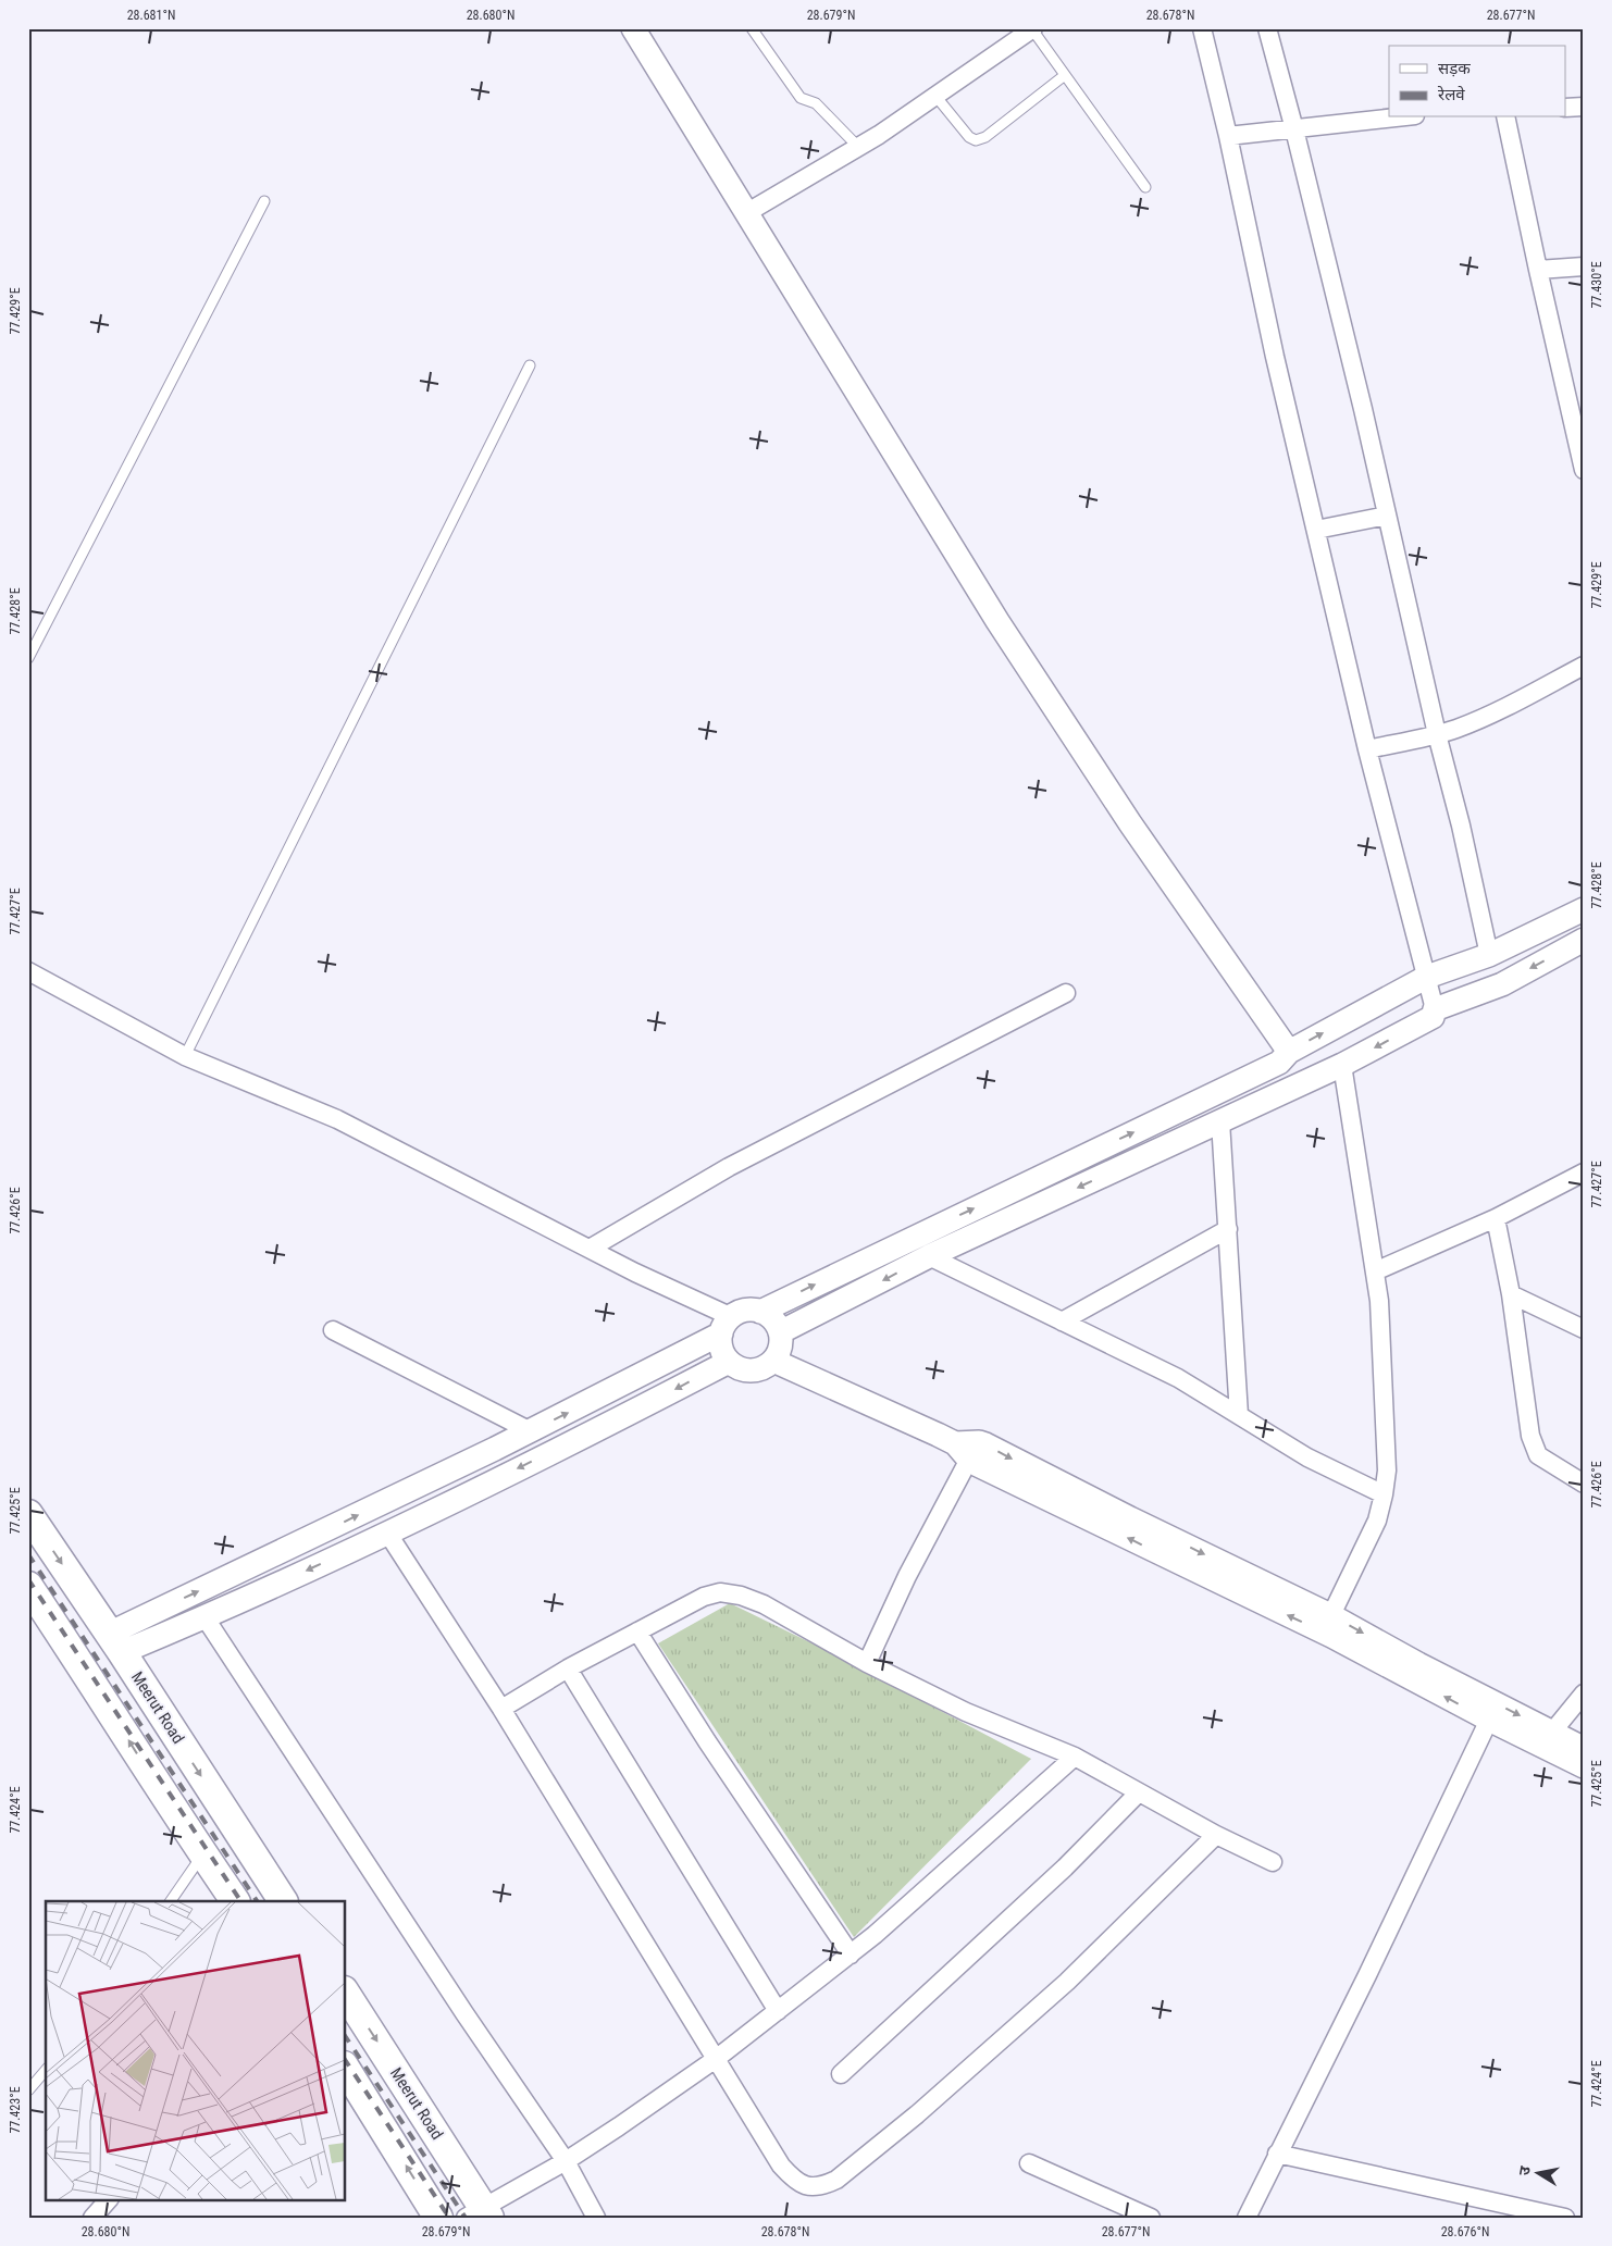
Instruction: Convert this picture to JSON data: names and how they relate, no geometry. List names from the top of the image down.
{
  "streets": {
    "main road": ["Meerut Road"]
  },
  "legend": ["सड़क", "रेलवे"],
  "north": "left",
  "coordinates": [
    "28.681°N",
    "28.680°N",
    "28.679°N",
    "28.678°N",
    "28.677°N",
    "77.430°E",
    "77.429°E",
    "77.428°E",
    "77.427°E",
    "77.426°E",
    "77.425°E",
    "77.424°E",
    "77.423°E",
    "28.676°N"
  ]
}
